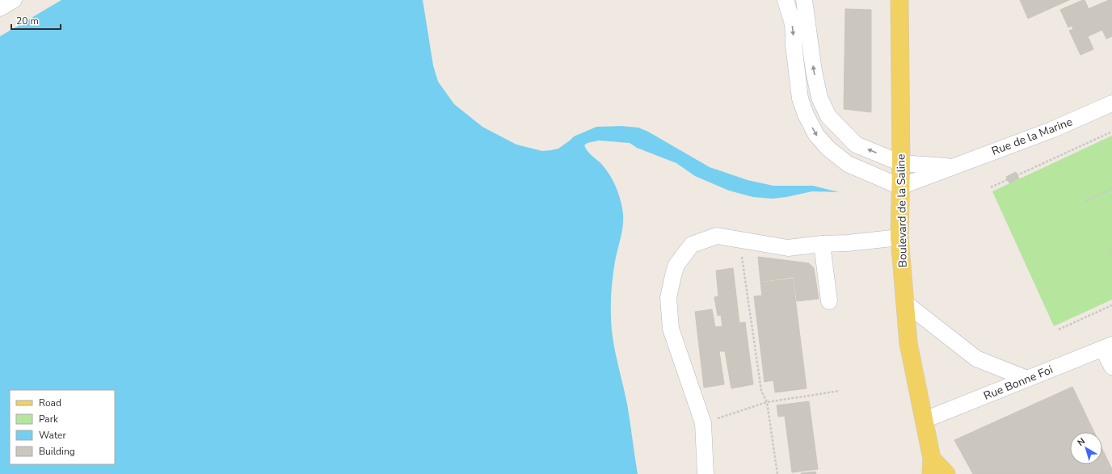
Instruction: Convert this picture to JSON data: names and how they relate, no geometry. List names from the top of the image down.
{
  "streets": {
    "main road": ["Boulevard de la Saline"],
    "street": ["Rue de la Marine", "Rue Bonne Foi"]
  },
  "crossings": [
    ["Rue de la Marine", "Boulevard de la Saline"],
    ["Boulevard de la Saline", "Rue Bonne Foi"]
  ],
  "legend": [
    "Road",
    "Park",
    "Water",
    "Building"
  ],
  "scale_bar": "20 m",
  "north": "top left"
}
